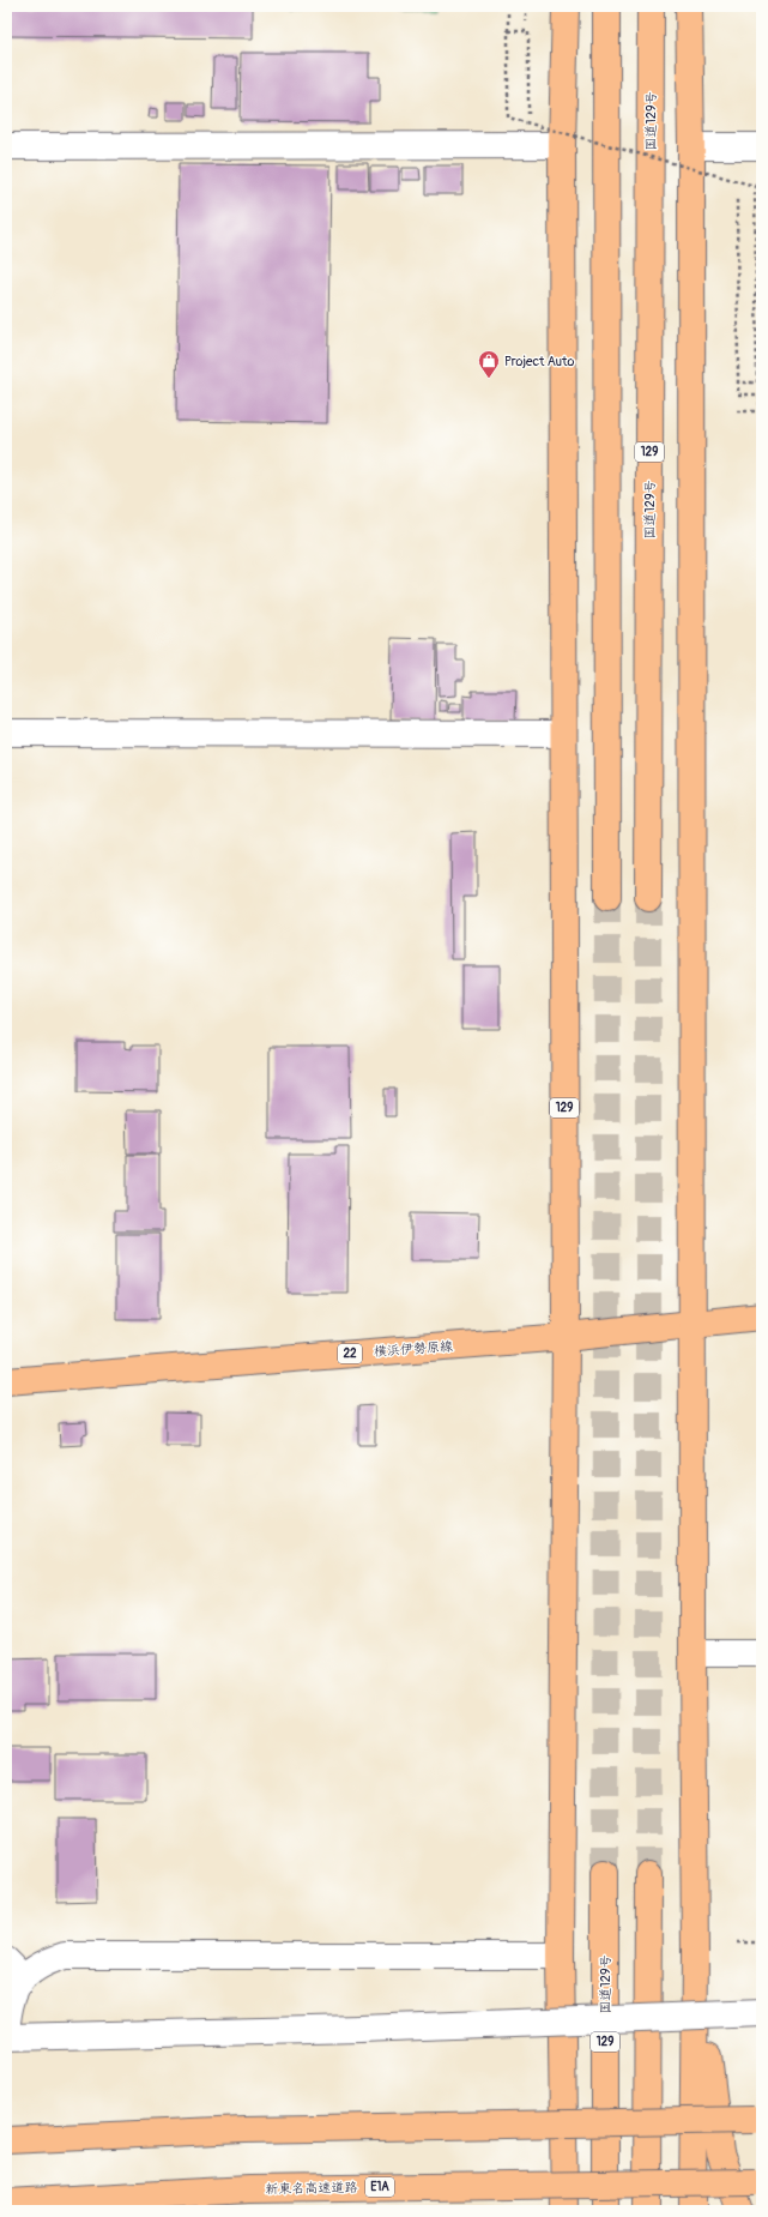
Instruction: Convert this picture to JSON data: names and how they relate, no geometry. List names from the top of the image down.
{
  "streets": {
    "main road": [
      "国道129号",
      "129",
      "横浜伊勢原線",
      "22",
      "E1A",
      "新東名高速道路"
    ]
  },
  "crossings": [
    ["129", "横浜伊勢原線"]
  ],
  "places": {
    "shop": ["Project Auto"]
  }
}
